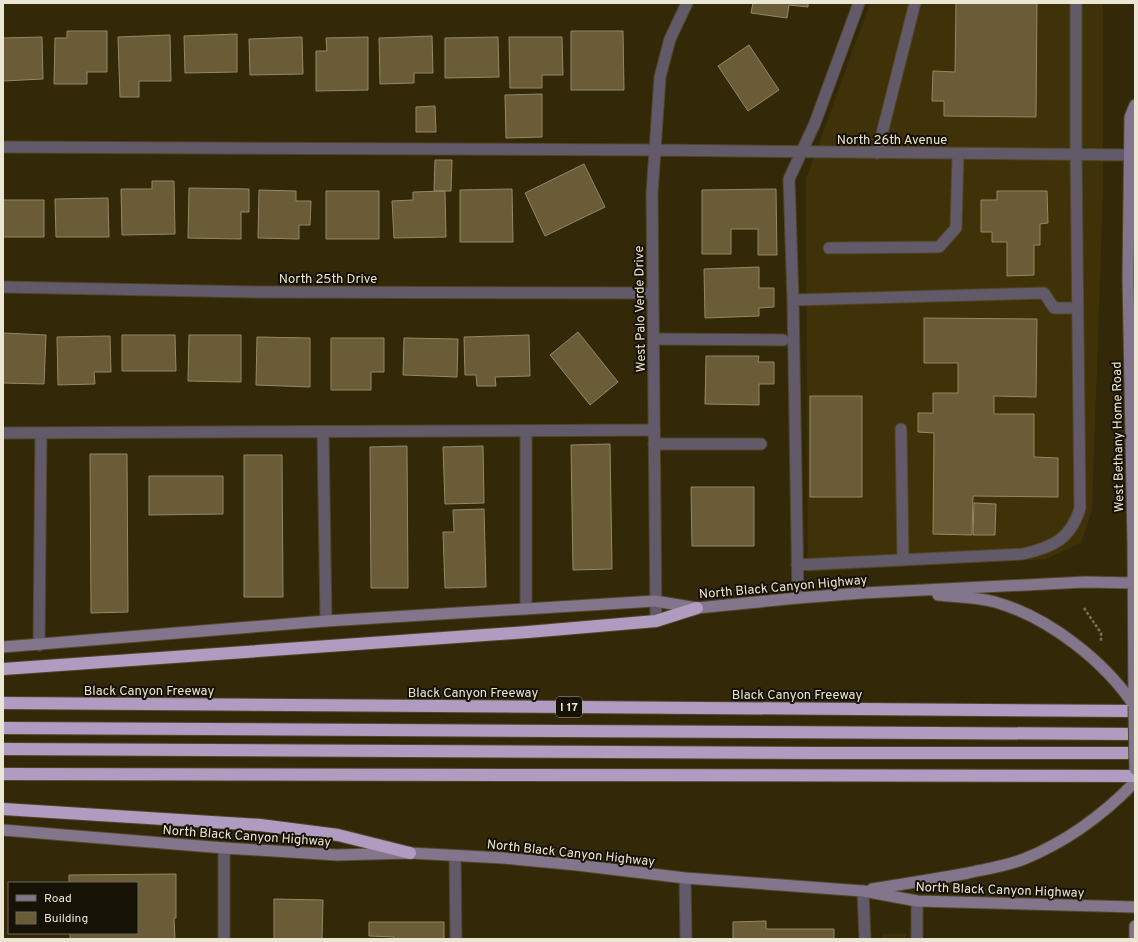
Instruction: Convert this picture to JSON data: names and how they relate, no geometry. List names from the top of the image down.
{
  "streets": {
    "highway": ["Black Canyon Freeway", "I 17"],
    "main road": ["West Bethany Home Road", "North Black Canyon Highway"],
    "street": ["North 26th Avenue", "North 25th Drive", "West Palo Verde Drive"]
  },
  "crossings": [
    ["North 26th Avenue", "West Palo Verde Drive"],
    ["North 26th Avenue", "West Bethany Home Road"],
    ["North 25th Drive", "West Palo Verde Drive"],
    ["West Palo Verde Drive", "North Black Canyon Highway"],
    ["West Bethany Home Road", "North Black Canyon Highway"],
    ["West Bethany Home Road", "Black Canyon Freeway"]
  ],
  "legend": ["Road", "Building"]
}
